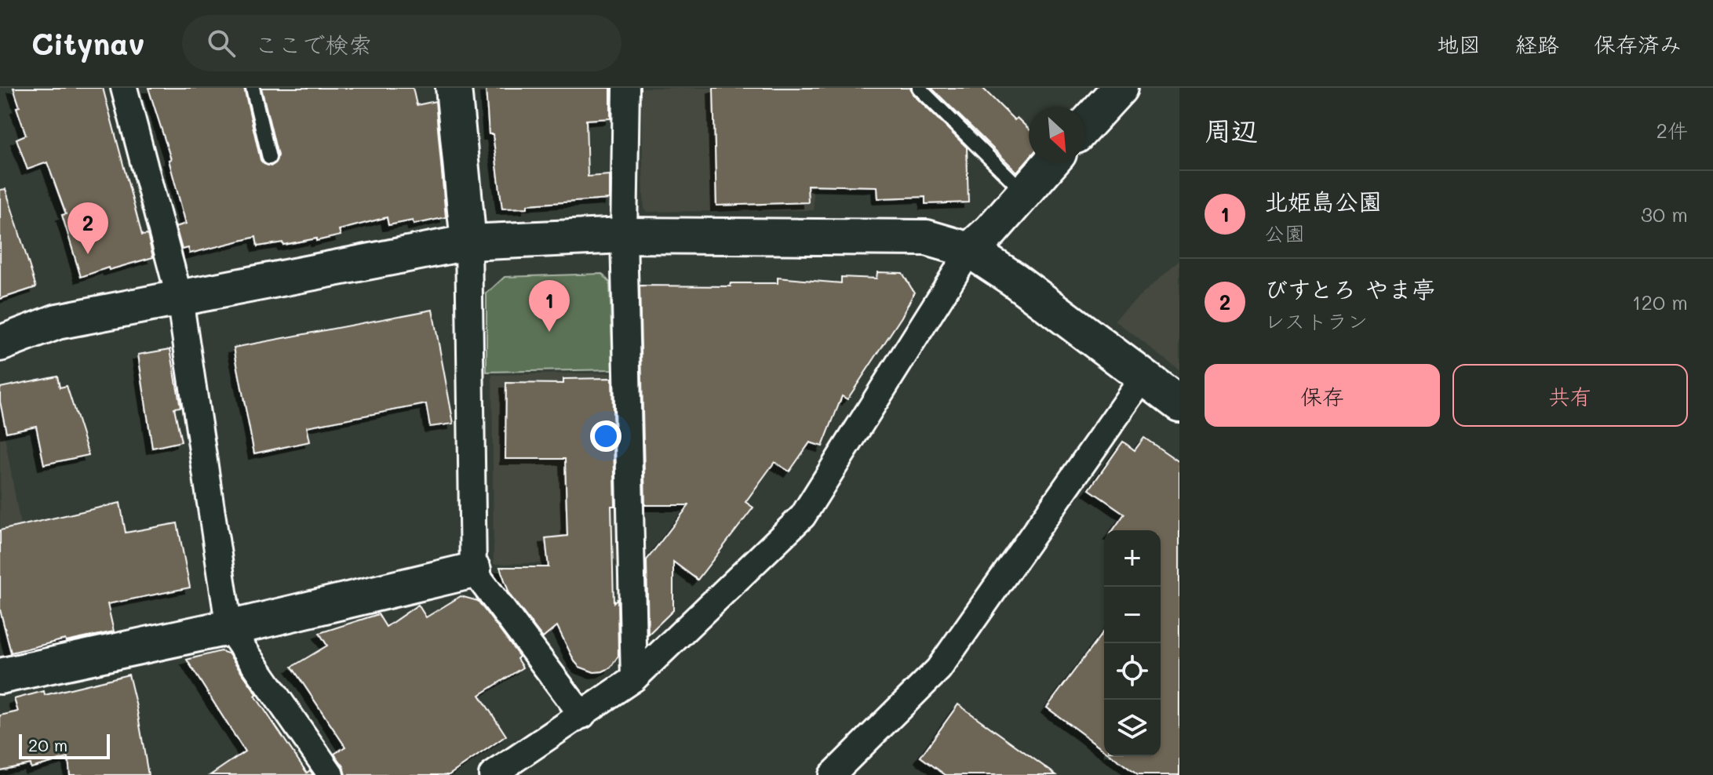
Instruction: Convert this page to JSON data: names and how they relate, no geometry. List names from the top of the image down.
{
  "scale_bar": "20 m",
  "north": "bottom right",
  "page": {
    "header": "Citynav",
    "search": "ここで検索",
    "nav": ["地図", "経路", "保存済み"],
    "heading": ["周辺", "2件"],
    "list": [
      {
        "mark": "1",
        "name": "北姫島公園",
        "note": "公園",
        "value": "30 m"
      },
      {
        "mark": "2",
        "name": "びすとろ やま亭",
        "note": "レストラン",
        "value": "120 m"
      }
    ],
    "pins": ["2", "1"],
    "buttons": ["保存", "共有"],
    "map_buttons": ["+", "−"],
    "scale": "20 m"
  }
}
